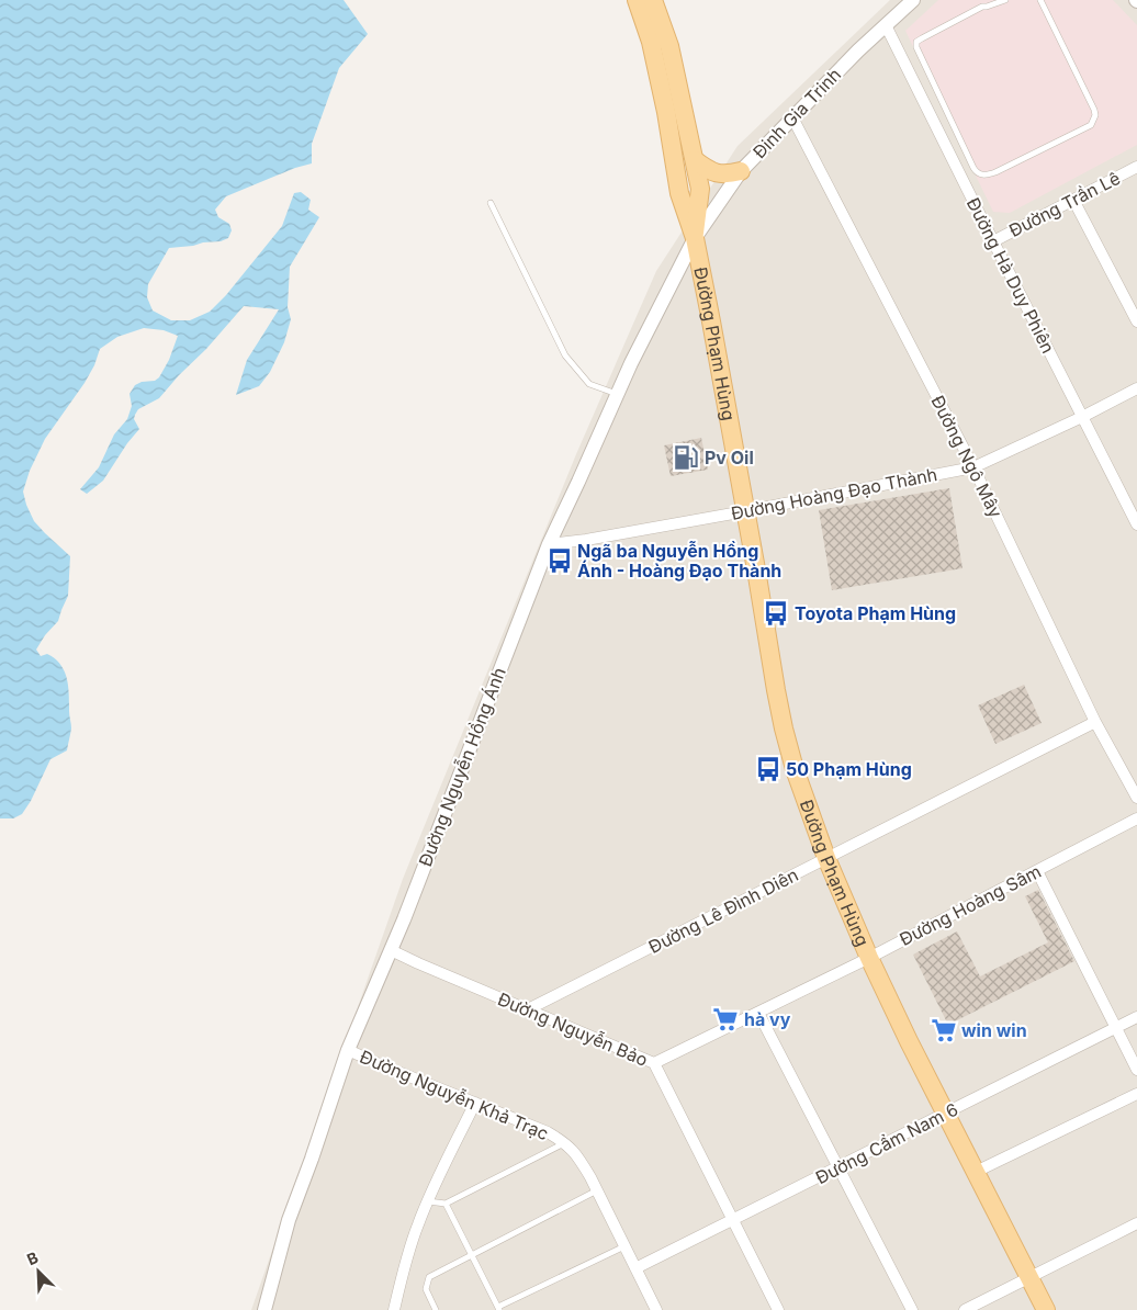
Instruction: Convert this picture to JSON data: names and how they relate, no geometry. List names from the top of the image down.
{
  "streets": {
    "main road": ["Đường Phạm Hùng"],
    "street": [
      "Đinh Gia Trinh",
      "Đường Trần Lê",
      "Đường Hà Duy Phiên",
      "Đường Ngô Mây",
      "Đường Hoàng Đạo Thành",
      "Đường Nguyễn Hồng Ánh",
      "Đường Hoàng Sâm",
      "Đường Lê Đình Diên",
      "Đường Nguyễn Bảo",
      "Đường Nguyễn Khả Trạc",
      "Đường Cẩm Nam 6"
    ]
  },
  "crossings": [
    ["Đinh Gia Trinh", "Đường Hà Duy Phiên"],
    ["Đinh Gia Trinh", "Đường Phạm Hùng"],
    ["Đinh Gia Trinh", "Đường Ngô Mây"],
    ["Đinh Gia Trinh", "Đường Nguyễn Hồng Ánh"],
    ["Đường Trần Lê", "Đường Hà Duy Phiên"],
    ["Đường Hà Duy Phiên", "Đường Hoàng Đạo Thành"],
    ["Đường Phạm Hùng", "Đường Hoàng Đạo Thành"],
    ["Đường Phạm Hùng", "Đường Nguyễn Hồng Ánh"],
    ["Đường Phạm Hùng", "Đường Hoàng Sâm"],
    ["Đường Phạm Hùng", "Đường Lê Đình Diên"],
    ["Đường Phạm Hùng", "Đường Cẩm Nam 6"],
    ["Đường Ngô Mây", "Đường Hoàng Đạo Thành"],
    ["Đường Ngô Mây", "Đường Lê Đình Diên"],
    ["Đường Hoàng Đạo Thành", "Đường Nguyễn Hồng Ánh"],
    ["Đường Nguyễn Hồng Ánh", "Đường Nguyễn Bảo"],
    ["Đường Nguyễn Hồng Ánh", "Đường Nguyễn Khả Trạc"],
    ["Đường Hoàng Sâm", "Đường Nguyễn Bảo"],
    ["Đường Lê Đình Diên", "Đường Nguyễn Bảo"],
    ["Đường Nguyễn Bảo", "Đường Cẩm Nam 6"],
    ["Đường Nguyễn Khả Trạc", "Đường Cẩm Nam 6"]
  ],
  "places": {
    "fuel station": ["Pv Oil"],
    "bus stop": ["Ngã ba Nguyễn Hồng Ánh - Hoàng Đạo Thành", "Toyota Phạm Hùng", "50 Phạm Hùng"],
    "supermarket": ["hà vy", "win win"]
  },
  "north": "top left"
}
